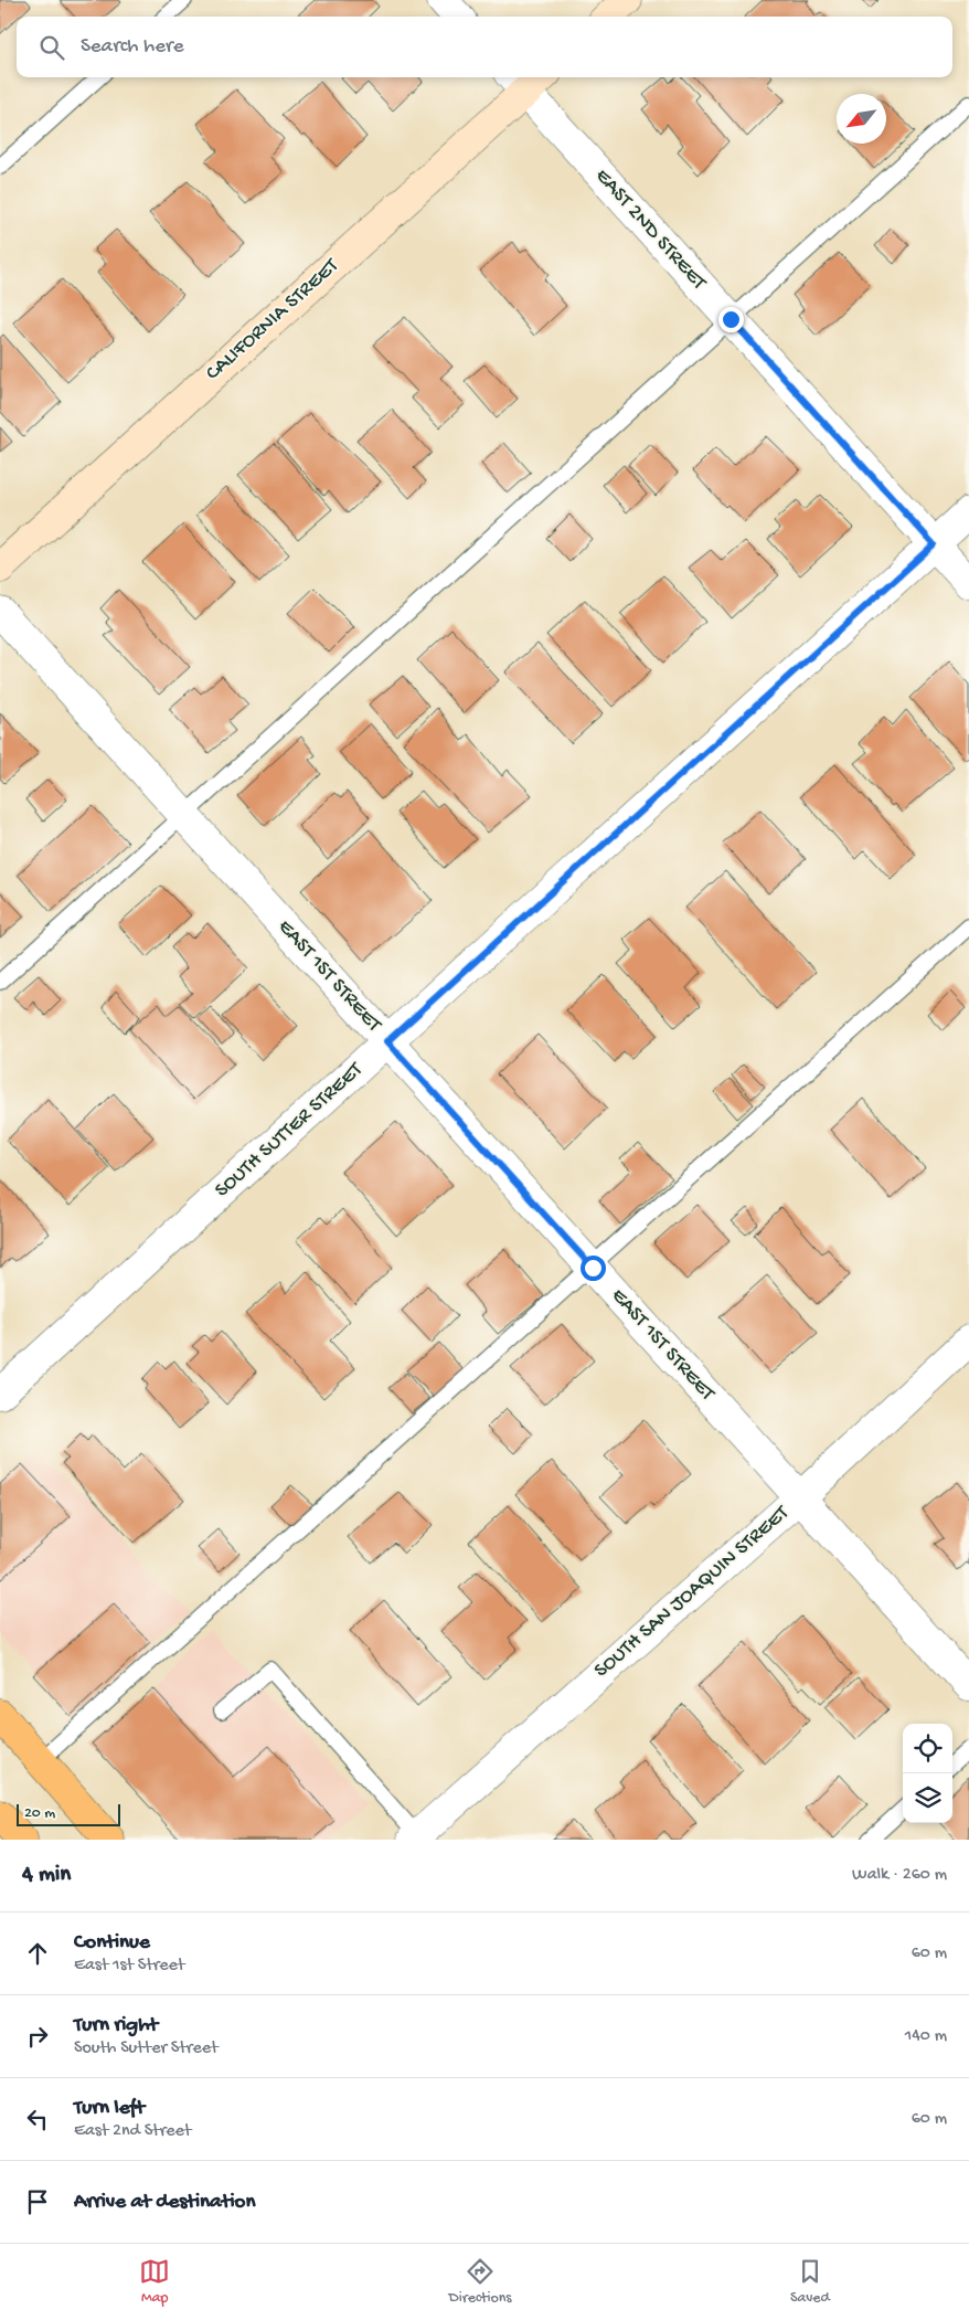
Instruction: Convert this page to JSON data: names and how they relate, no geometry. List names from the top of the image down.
{
  "streets": {
    "street": [
      "EAST 2ND STREET",
      "CALIFORNIA STREET",
      "EAST 1ST STREET",
      "SOUTH SUTTER STREET",
      "SOUTH SAN JOAQUIN STREET"
    ]
  },
  "crossings": [
    ["EAST 2ND STREET", "CALIFORNIA STREET"],
    ["EAST 2ND STREET", "SOUTH SUTTER STREET"],
    ["EAST 1ST STREET", "SOUTH SUTTER STREET"],
    ["EAST 1ST STREET", "SOUTH SAN JOAQUIN STREET"]
  ],
  "scale_bar": "20 m",
  "north": "bottom left",
  "page": {
    "search": "Search here",
    "scale": "20 m",
    "heading": ["4 min", "Walk · 260 m"],
    "list": [
      ["Continue", "East 1st Street", "60 m"],
      ["Turn right", "South Sutter Street", "140 m"],
      ["Turn left", "East 2nd Street", "60 m"],
      "Arrive at destination"
    ],
    "nav": ["Map", "Directions", "Saved"]
  }
}
